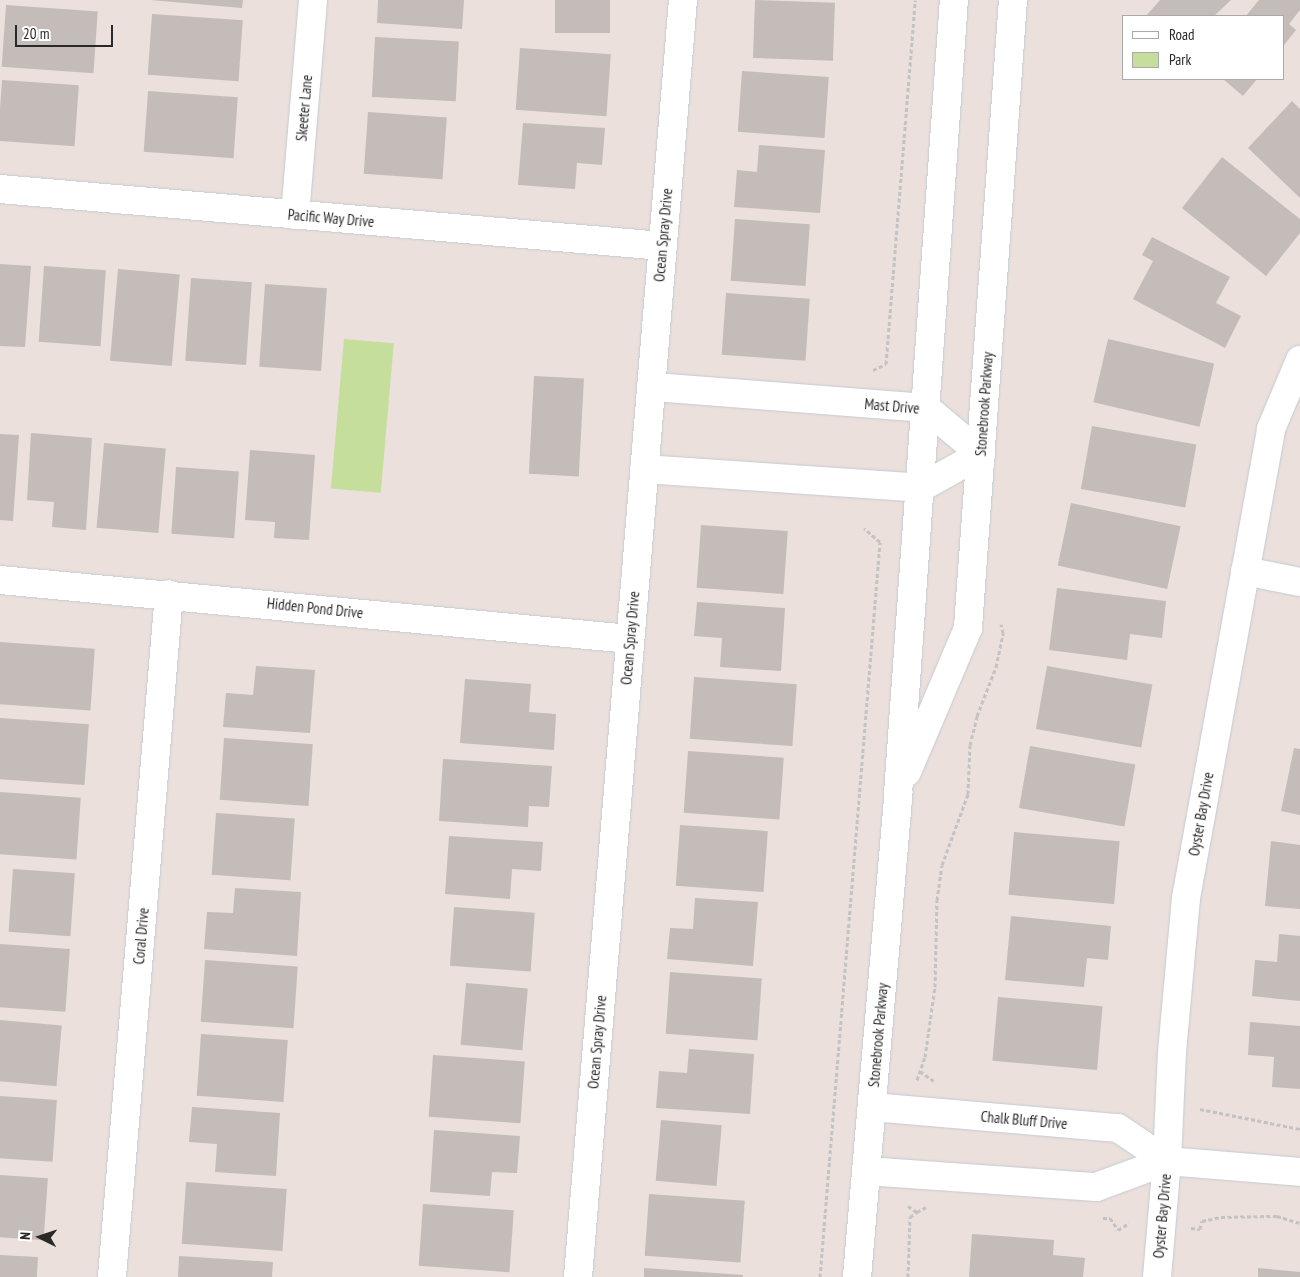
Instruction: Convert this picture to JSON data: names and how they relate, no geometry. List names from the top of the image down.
{
  "streets": {
    "street": [
      "Skeeter Lane",
      "Pacific Way Drive",
      "Ocean Spray Drive",
      "Stonebrook Parkway",
      "Mast Drive",
      "Hidden Pond Drive",
      "Oyster Bay Drive",
      "Coral Drive",
      "Chalk Bluff Drive"
    ]
  },
  "crossings": [
    ["Skeeter Lane", "Pacific Way Drive"],
    ["Pacific Way Drive", "Ocean Spray Drive"],
    ["Ocean Spray Drive", "Mast Drive"],
    ["Ocean Spray Drive", "Hidden Pond Drive"],
    ["Stonebrook Parkway", "Mast Drive"],
    ["Stonebrook Parkway", "Chalk Bluff Drive"],
    ["Hidden Pond Drive", "Coral Drive"],
    ["Oyster Bay Drive", "Chalk Bluff Drive"]
  ],
  "legend": ["Road", "Park"],
  "scale_bar": "20 m",
  "north": "left"
}
